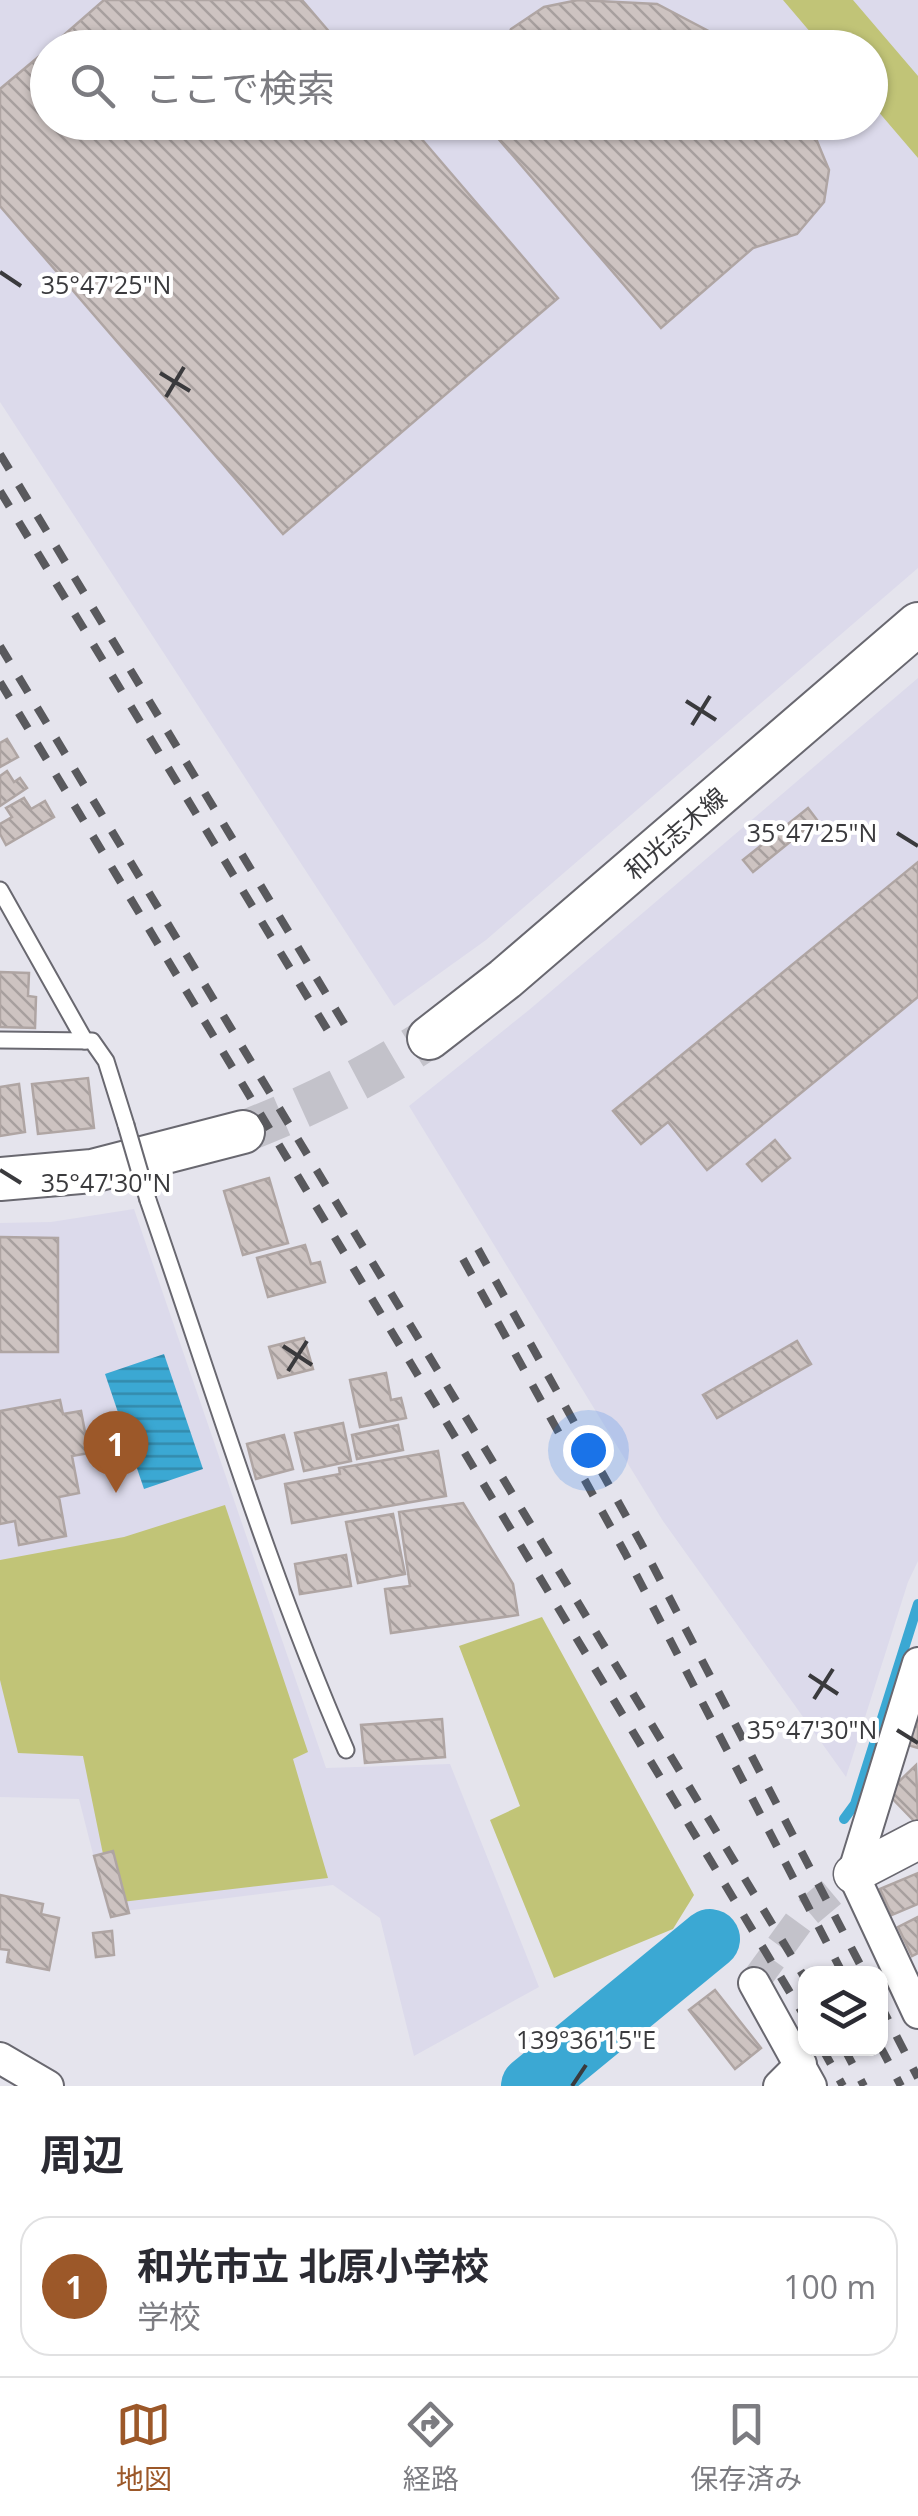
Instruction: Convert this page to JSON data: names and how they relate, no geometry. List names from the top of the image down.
{
  "streets": {
    "main road": ["和光志木線"]
  },
  "page": {
    "search": "ここで検索",
    "pins": "1",
    "heading": "周辺",
    "list": [
      {
        "mark": "1",
        "name": "和光市立 北原小学校",
        "note": "学校",
        "value": "100 m"
      }
    ],
    "nav": ["地図", "経路", "保存済み"]
  },
  "coordinates": ["35°47'25\"N", "35°47'30\"N", "139°36'15\"E"]
}
